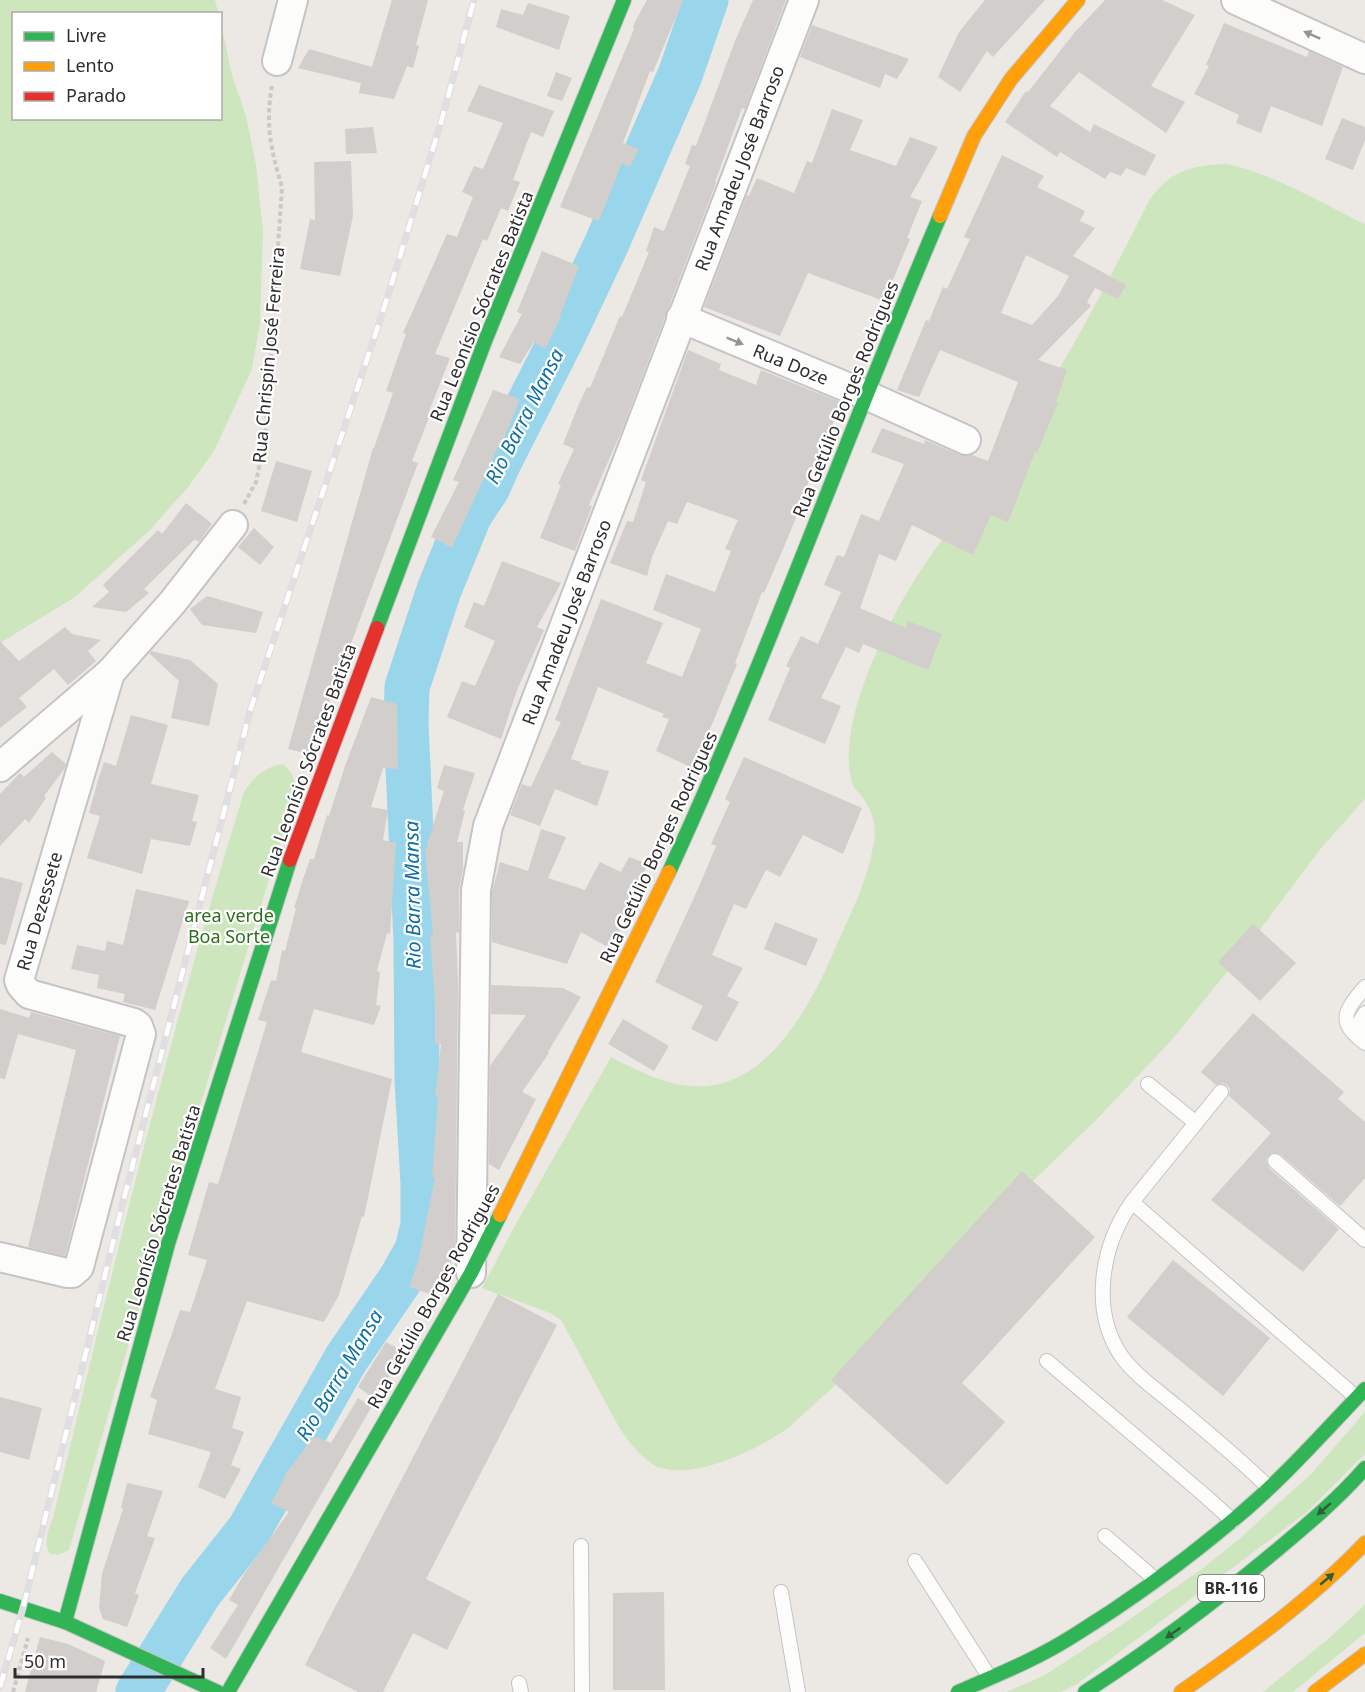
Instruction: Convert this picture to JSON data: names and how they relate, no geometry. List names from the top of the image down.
{
  "streets": {
    "main road": ["Rua Leonísio Sócrates Batista", "Rua Getúlio Borges Rodrigues", "BR-116"],
    "street": ["Rua Amadeu José Barroso", "Rua Doze", "Rua Dezessete"],
    "path": ["Rua Chrispin José Ferreira"]
  },
  "crossings": [
    ["Rua Amadeu José Barroso", "Rua Doze"],
    ["Rua Amadeu José Barroso", "Rua Getúlio Borges Rodrigues"],
    ["Rua Doze", "Rua Getúlio Borges Rodrigues"]
  ],
  "one_way": ["Rua Doze"],
  "water": ["Rio Barra Mansa"],
  "parks": ["area verde Boa Sorte"],
  "legend": ["Livre", "Lento", "Parado"],
  "scale_bar": "50 m"
}
